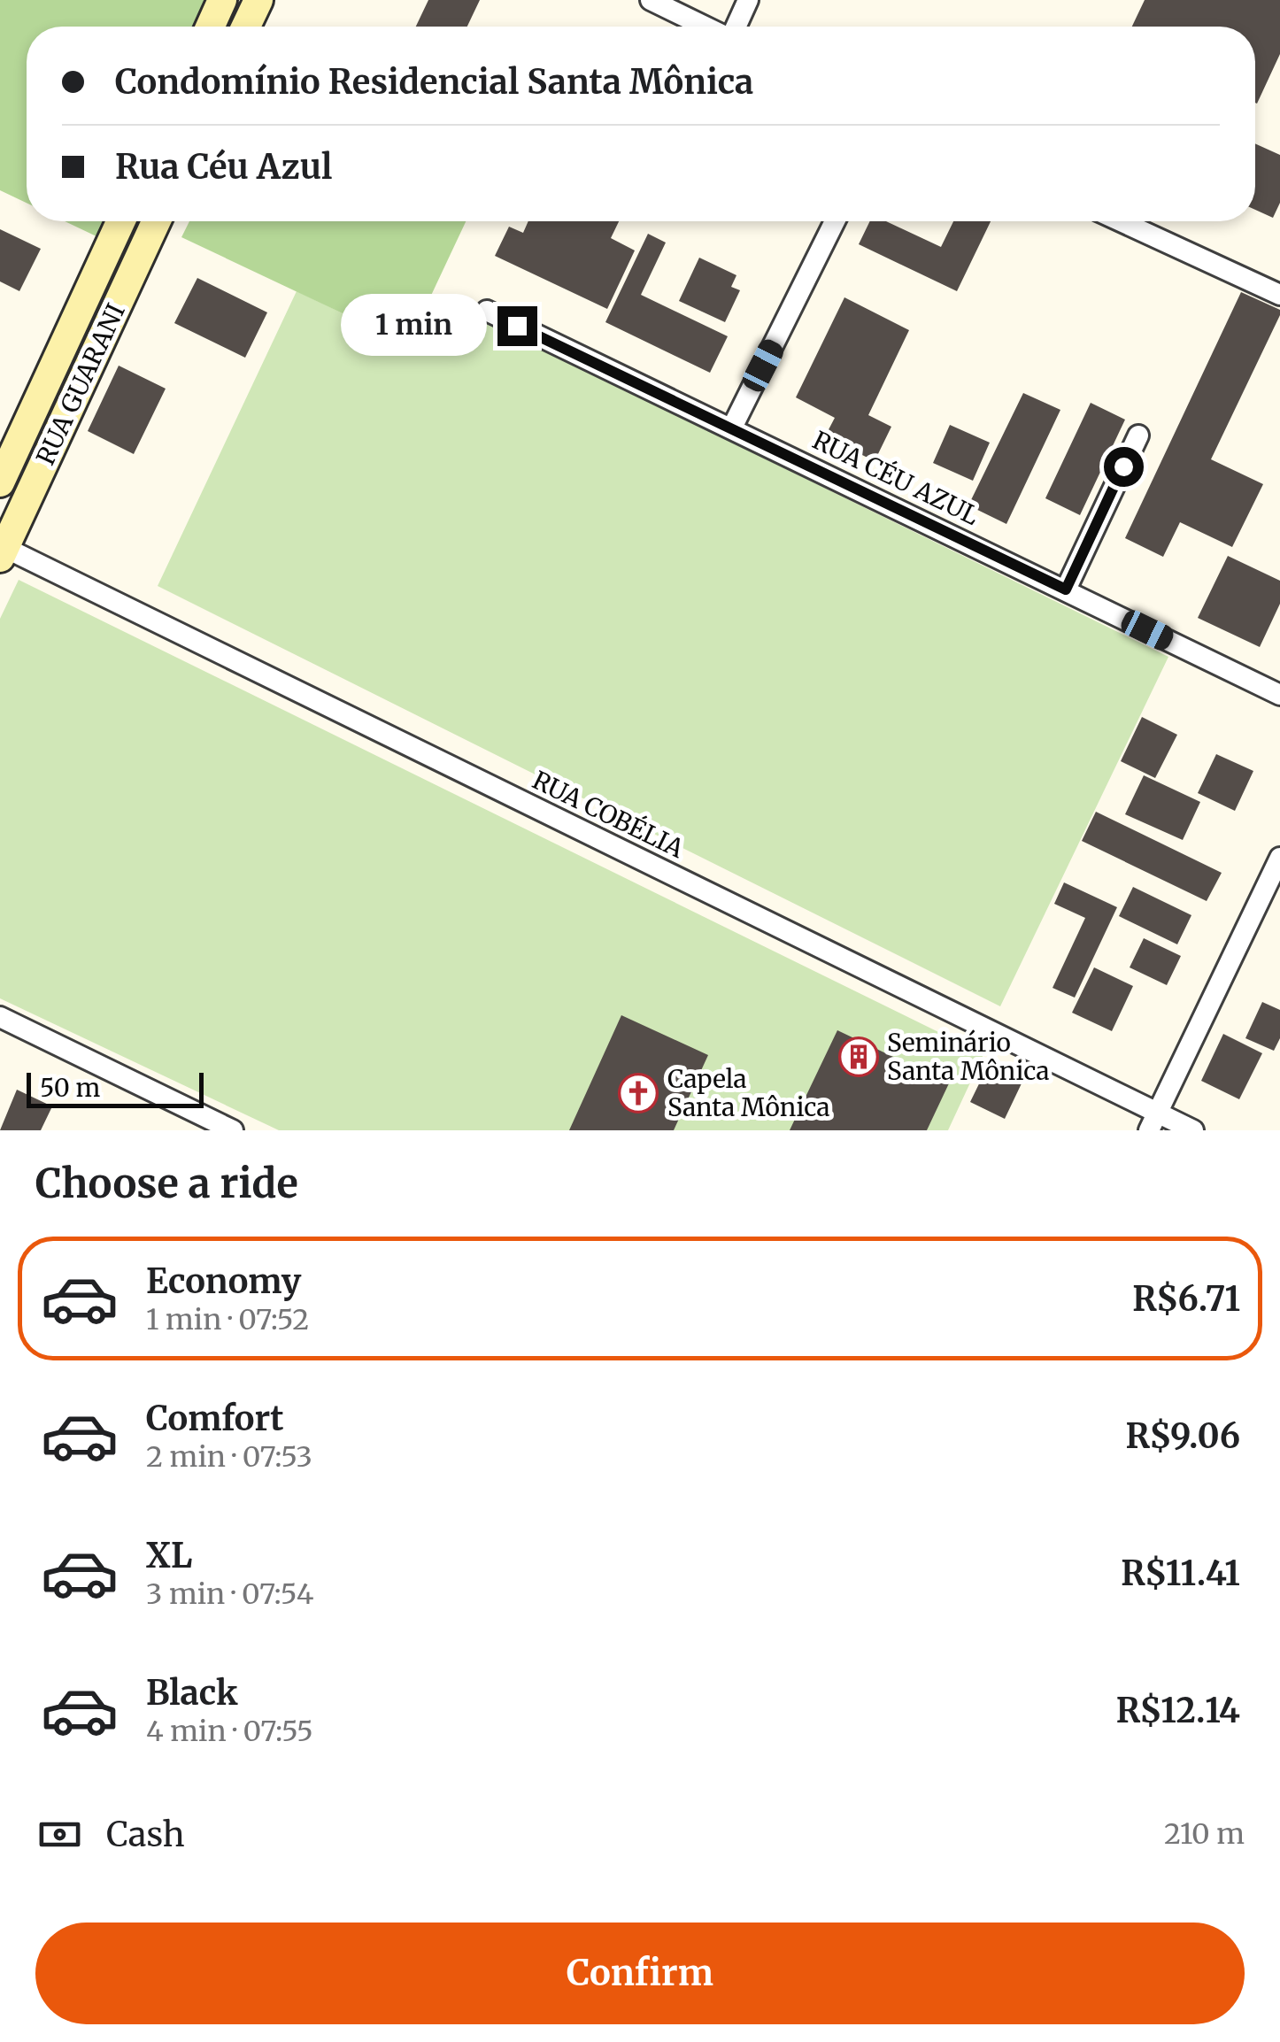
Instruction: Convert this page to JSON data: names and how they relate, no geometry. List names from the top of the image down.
{
  "streets": {
    "street": ["RUA GUARANI", "RUA CÉU AZUL", "RUA COBÉLIA"]
  },
  "crossings": [
    ["RUA GUARANI", "RUA COBÉLIA"]
  ],
  "places": {
    "building": ["Seminário Santa Mônica"],
    "church": ["Capela Santa Mônica"]
  },
  "scale_bar": "50 m",
  "page": {
    "banner": ["Condomínio Residencial Santa Mônica", "Rua Céu Azul"],
    "bubble": "1 min",
    "scale": "50 m",
    "heading": "Choose a ride",
    "list": [
      {
        "name": "Economy",
        "note": "1 min · 07:52",
        "value": "R$6.71"
      },
      {
        "name": "Comfort",
        "note": "2 min · 07:53",
        "value": "R$9.06"
      },
      {
        "name": "XL",
        "note": "3 min · 07:54",
        "value": "R$11.41"
      },
      {
        "name": "Black",
        "note": "4 min · 07:55",
        "value": "R$12.14"
      }
    ],
    "pay": ["Cash", "210 m"],
    "buttons": "Confirm"
  }
}
